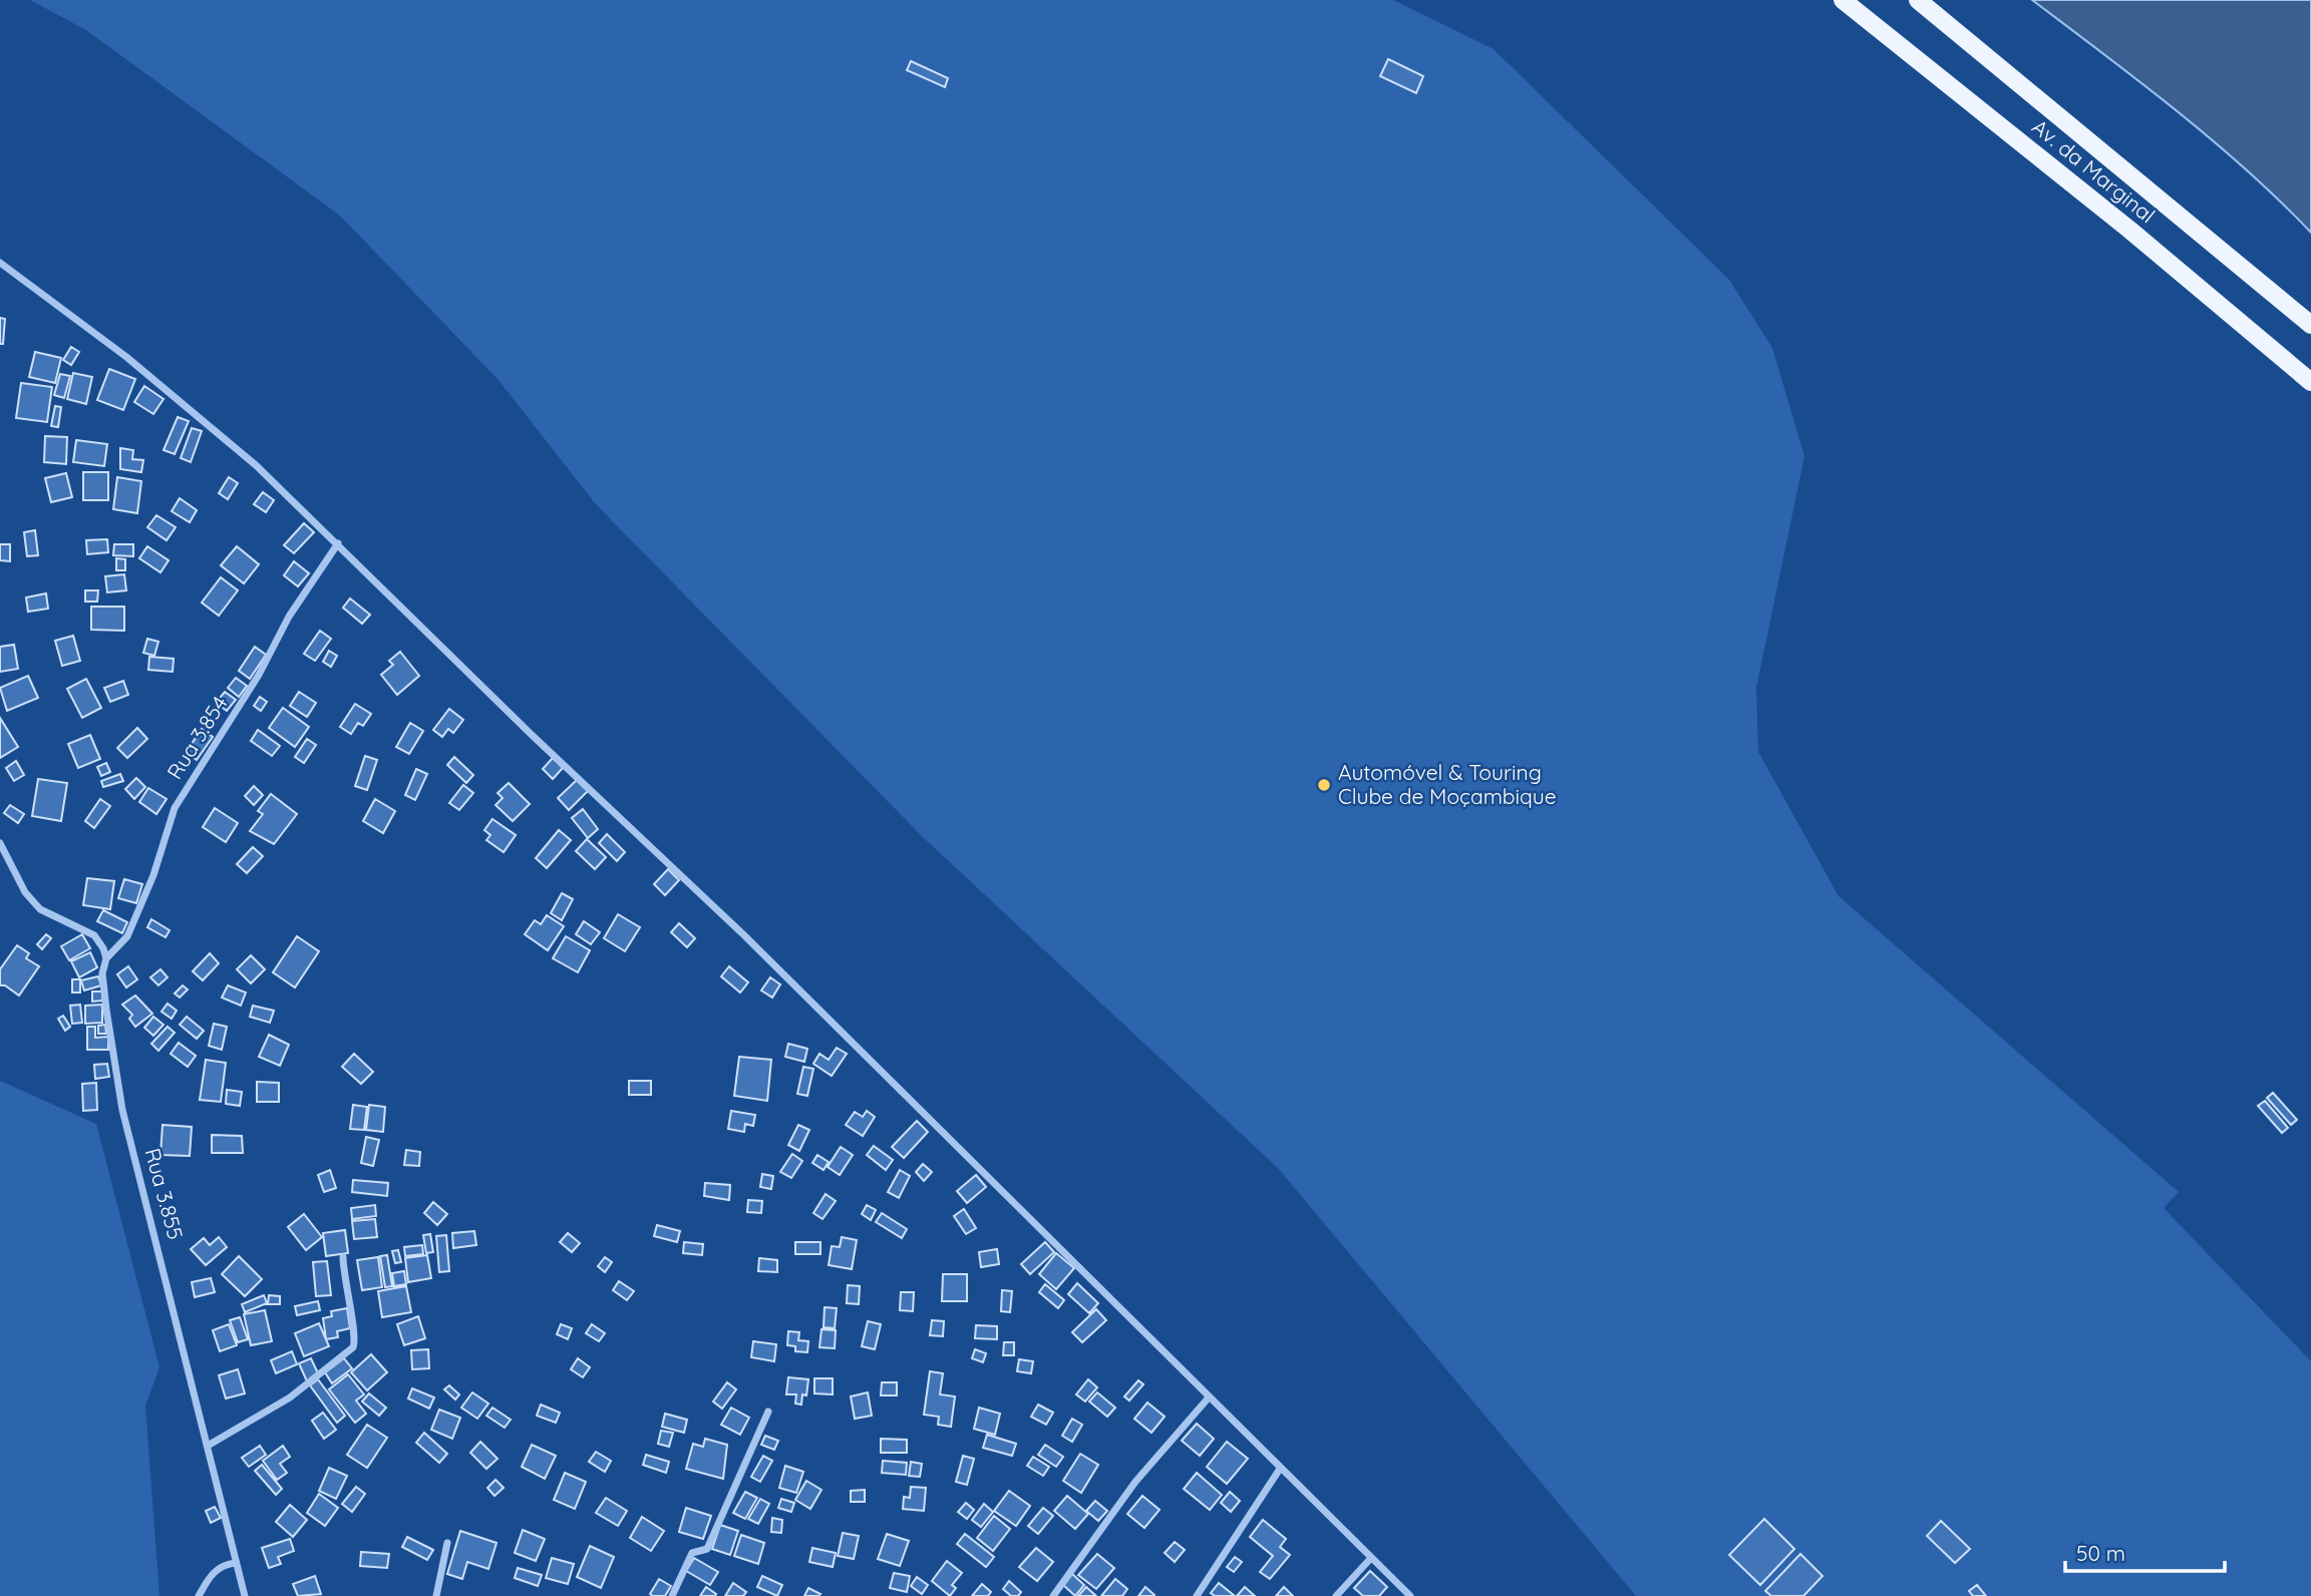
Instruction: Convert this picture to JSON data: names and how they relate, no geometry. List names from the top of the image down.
{
  "streets": {
    "main road": ["Av. da Marginal"],
    "street": ["Rua 3.854", "Rua 3.855"]
  },
  "crossings": [
    ["Rua 3.854", "Rua 3.855"]
  ],
  "places": ["Automóvel & Touring Clube de Moçambique"],
  "scale_bar": "50 m"
}
